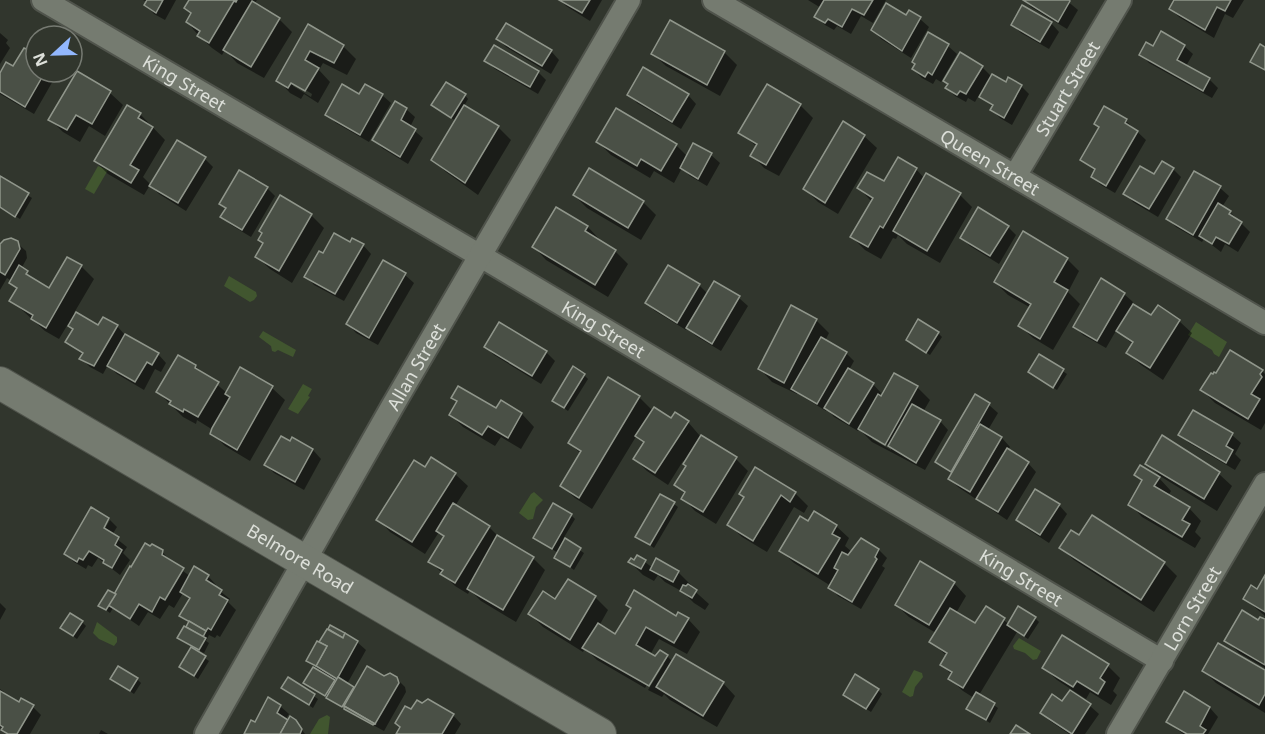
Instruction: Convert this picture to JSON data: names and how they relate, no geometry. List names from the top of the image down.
{
  "streets": {
    "main road": ["Belmore Road"],
    "street": [
      "King Street",
      "Stuart Street",
      "Queen Street",
      "Allan Street",
      "Lorn Street"
    ]
  },
  "crossings": [
    ["King Street", "Allan Street"],
    ["King Street", "Lorn Street"],
    ["Stuart Street", "Queen Street"],
    ["Allan Street", "Belmore Road"]
  ],
  "north": "left"
}
